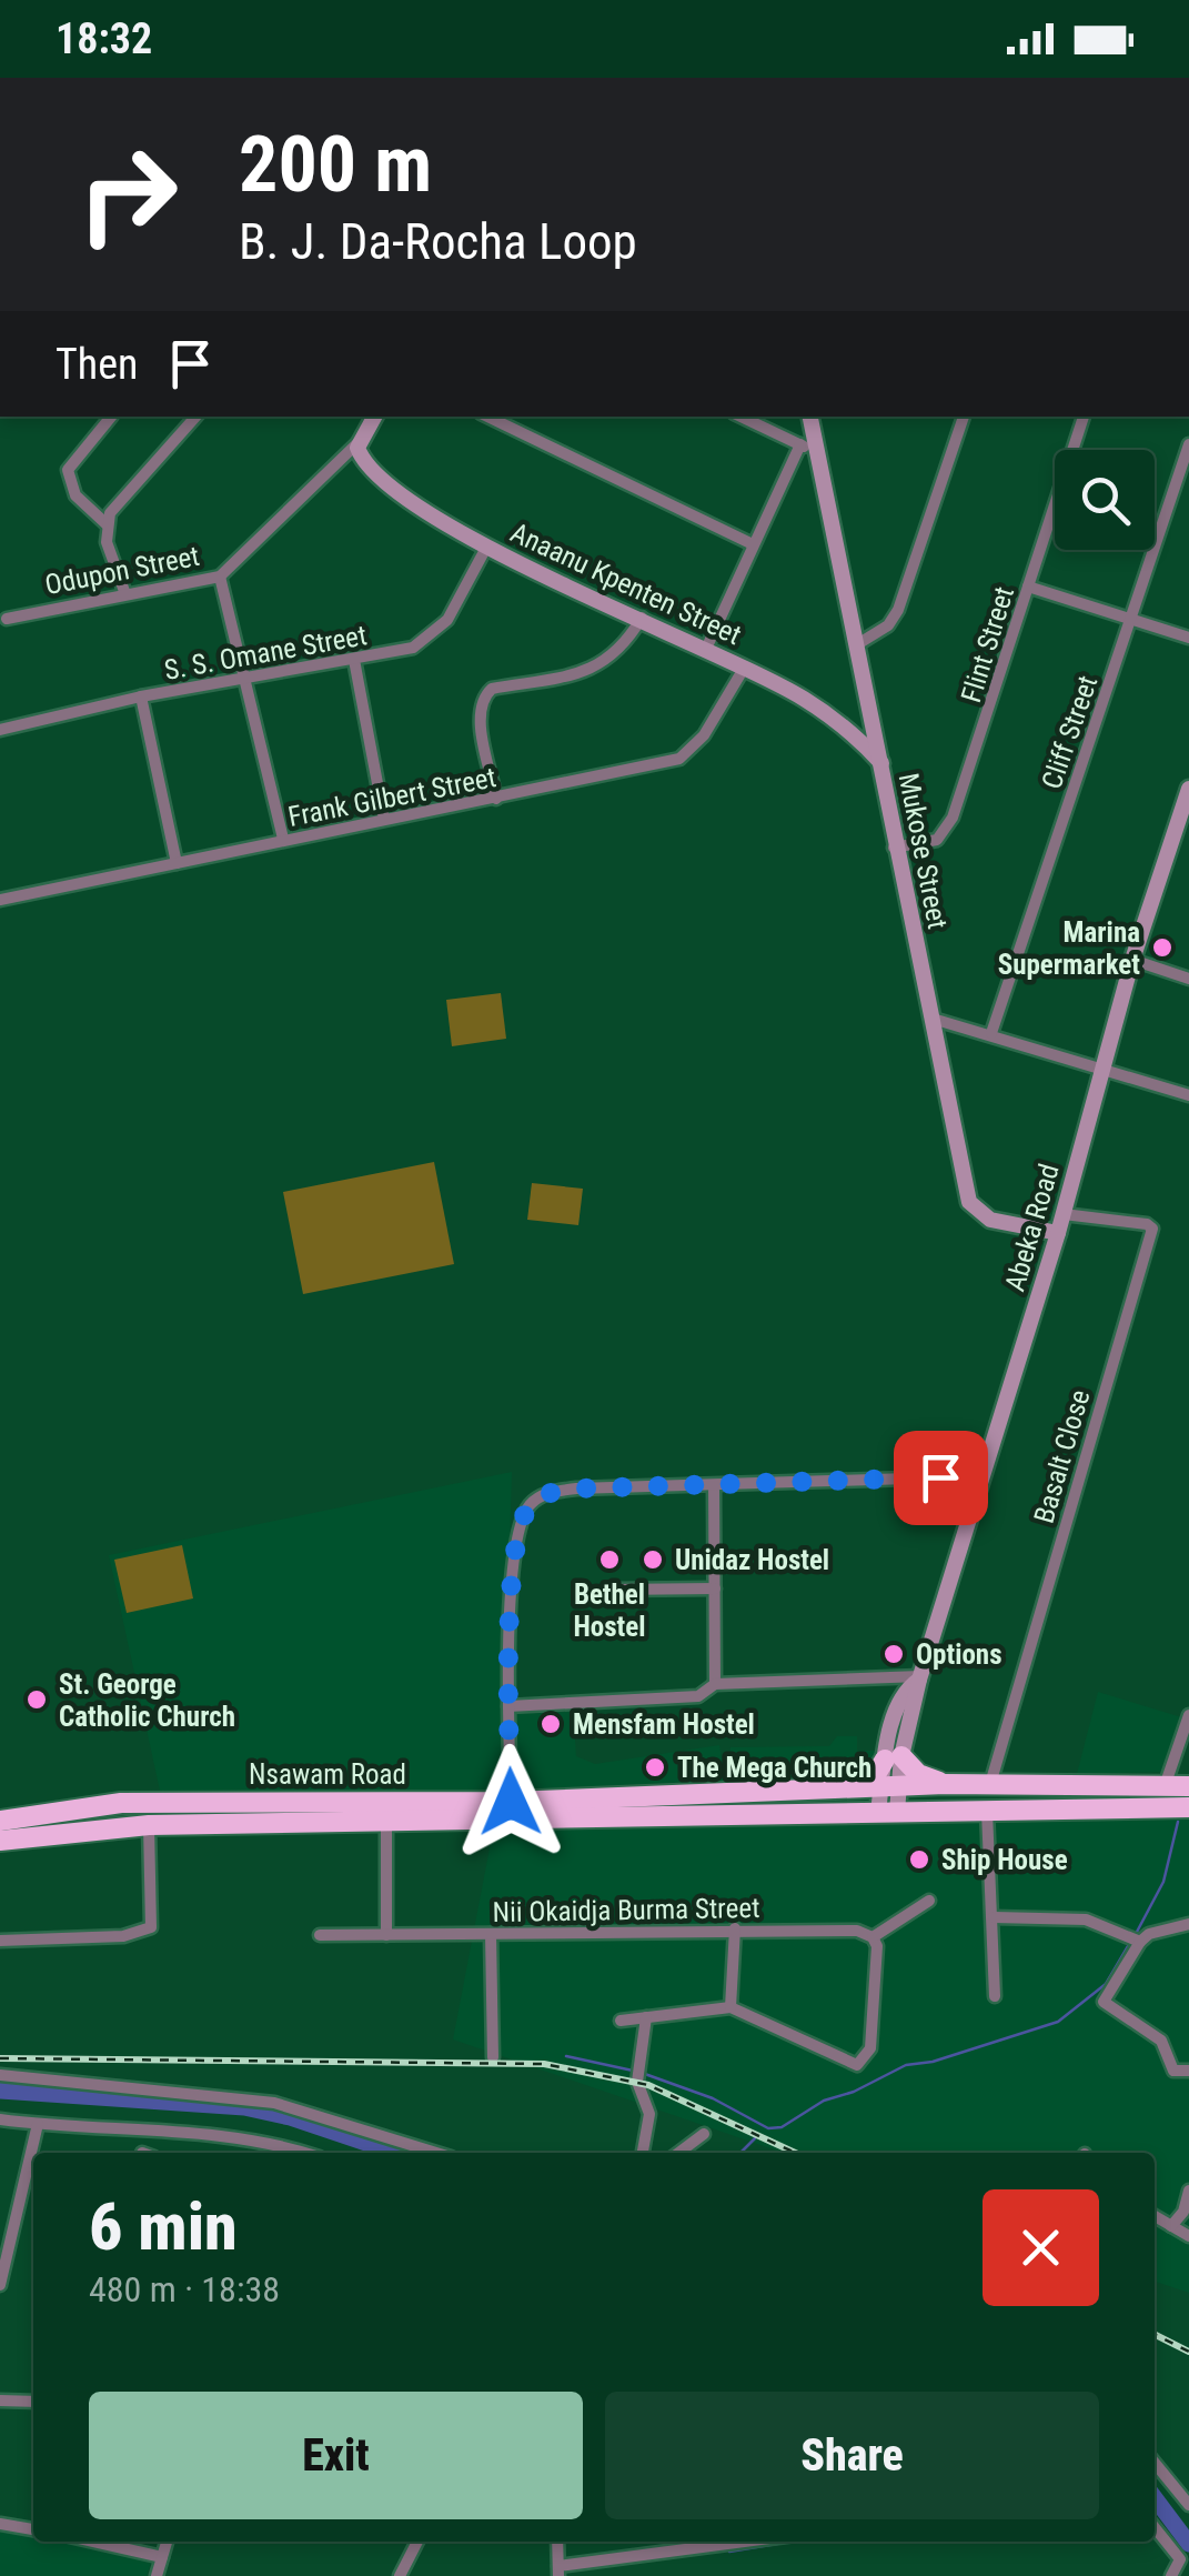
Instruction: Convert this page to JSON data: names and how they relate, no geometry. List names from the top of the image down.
{
  "streets": {
    "highway": ["Nsawam Road"],
    "street": [
      "Odupon Street",
      "Anaanu Kpenten Street",
      "Flint Street",
      "S. S. Omane Street",
      "Cliff Street",
      "Frank Gilbert Street",
      "Mukose Street",
      "Abeka Road",
      "Basalt Close",
      "Nii Okaidja Burma Street"
    ]
  },
  "crossings": [
    ["Odupon Street", "Anaanu Kpenten Street"],
    ["Anaanu Kpenten Street", "S. S. Omane Street"],
    ["Anaanu Kpenten Street", "Frank Gilbert Street"],
    ["Anaanu Kpenten Street", "Mukose Street"],
    ["Flint Street", "Mukose Street"],
    ["Mukose Street", "Abeka Road"],
    ["Abeka Road", "Basalt Close"],
    ["Abeka Road", "Nsawam Road"],
    ["Basalt Close", "Nsawam Road"]
  ],
  "places": [
    "Marina Supermarket",
    "Bethel Hostel",
    "Unidaz Hostel",
    "Options",
    "St. George Catholic Church",
    "Mensfam Hostel",
    "The Mega Church",
    "Ship House"
  ],
  "page": {
    "status": "18:32",
    "turn": ["200 m", "B. J. Da-Rocha Loop"],
    "then": "Then",
    "heading": ["6 min", "480 m · 18:38"],
    "buttons": ["Exit", "Share"]
  }
}
